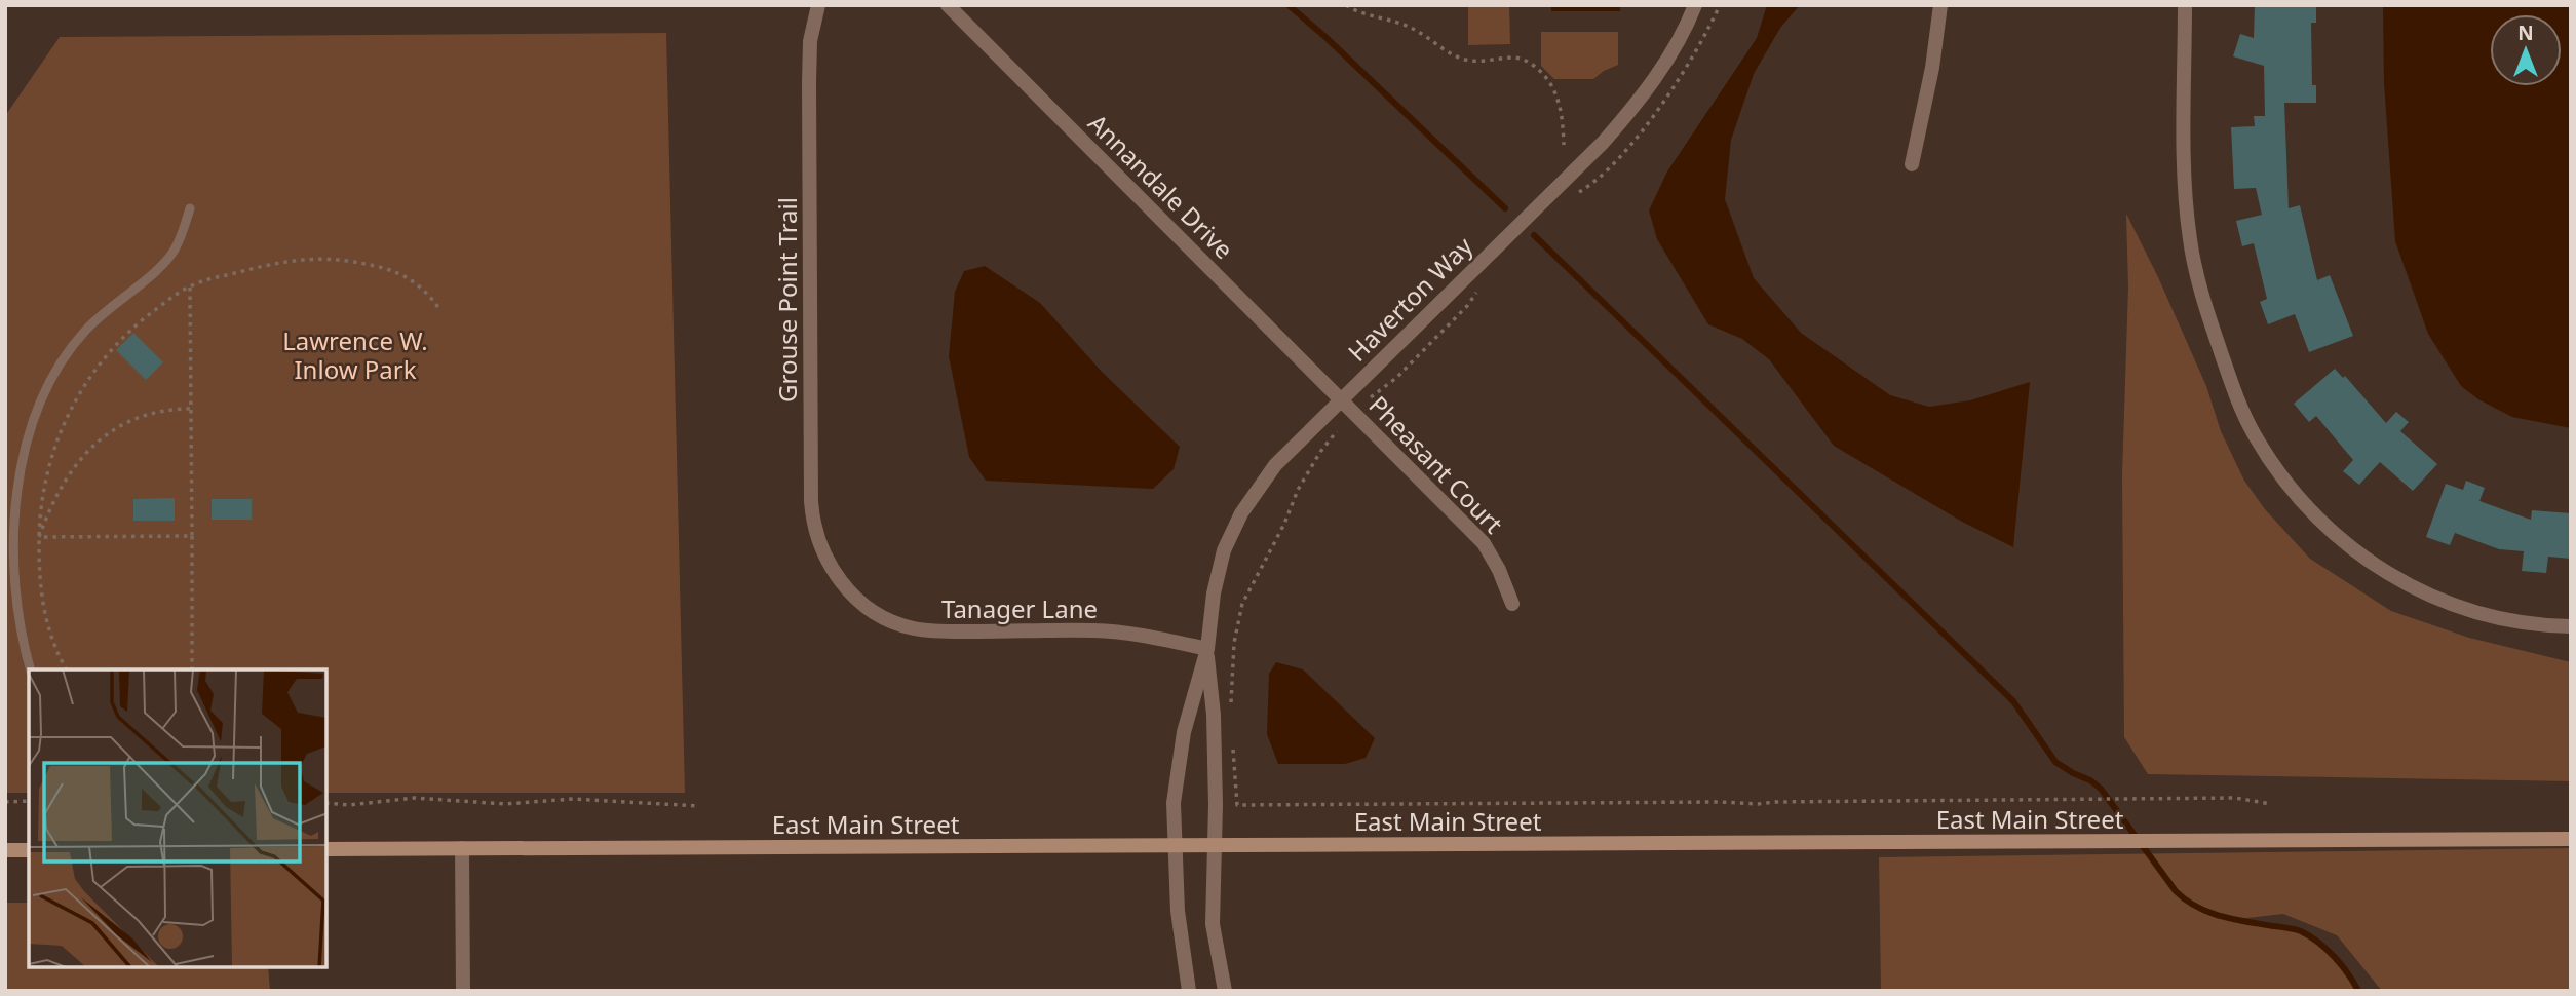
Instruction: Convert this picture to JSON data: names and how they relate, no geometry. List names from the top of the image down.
{
  "streets": {
    "main road": ["East Main Street"],
    "street": [
      "Annandale Drive",
      "Haverton Way",
      "Grouse Point Trail",
      "Pheasant Court",
      "Tanager Lane"
    ]
  },
  "crossings": [
    ["Annandale Drive", "Haverton Way"],
    ["Annandale Drive", "Pheasant Court"],
    ["Haverton Way", "Pheasant Court"],
    ["Haverton Way", "Tanager Lane"],
    ["Haverton Way", "East Main Street"],
    ["Grouse Point Trail", "Tanager Lane"]
  ],
  "parks": ["Lawrence W. Inlow Park"],
  "north": "top"
}
